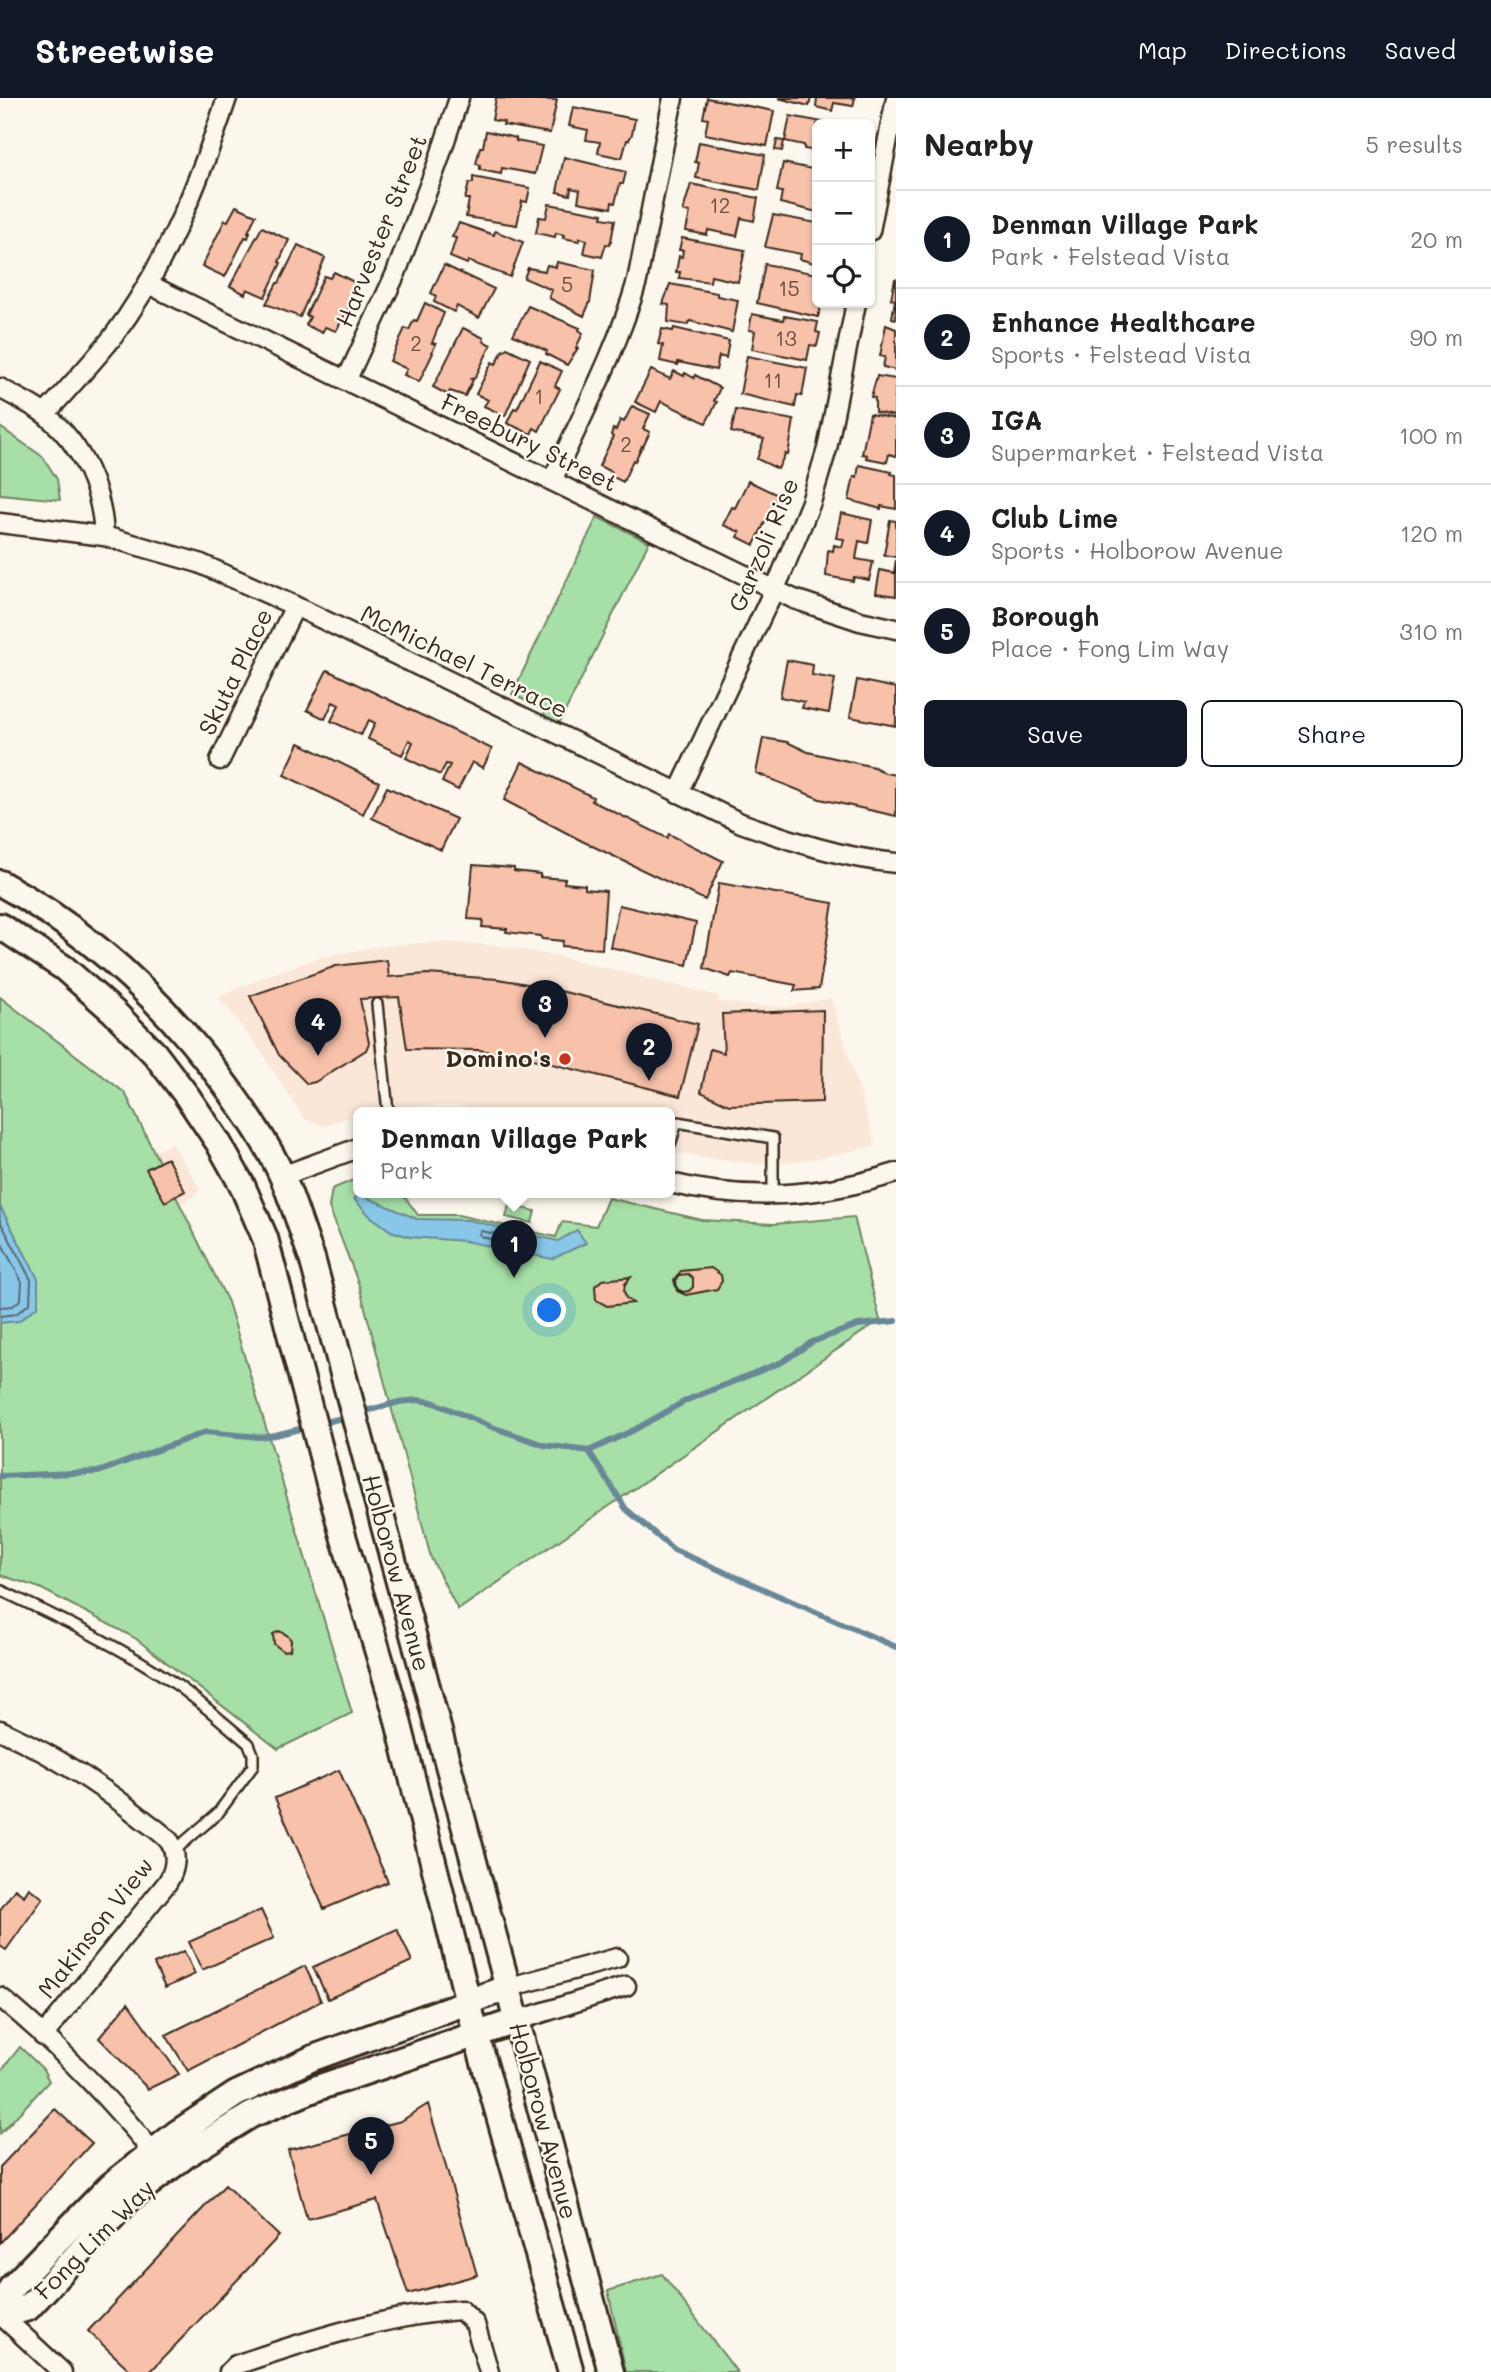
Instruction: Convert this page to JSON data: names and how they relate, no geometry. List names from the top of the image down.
{
  "streets": {
    "main road": ["Holborow Avenue", "Fong Lim Way"],
    "street": [
      "Harvester Street",
      "Freebury Street",
      "Garzoli Rise",
      "McMichael Terrace",
      "Skuta Place",
      "Makinson View"
    ]
  },
  "crossings": [
    ["Harvester Street", "Freebury Street"],
    ["Freebury Street", "Garzoli Rise"],
    ["Garzoli Rise", "McMichael Terrace"],
    ["McMichael Terrace", "Skuta Place"],
    ["Holborow Avenue", "Fong Lim Way"]
  ],
  "places": ["Domino's"],
  "house_numbers": [
    "12",
    "5",
    "15",
    "13",
    "2",
    "11",
    "1",
    "2"
  ],
  "page": {
    "header": "Streetwise",
    "nav": ["Map", "Directions", "Saved"],
    "heading": ["Nearby", "5 results"],
    "map_buttons": ["+", "−"],
    "list": [
      {
        "mark": "1",
        "name": "Denman Village Park",
        "note": "Park · Felstead Vista",
        "value": "20 m"
      },
      {
        "mark": "2",
        "name": "Enhance Healthcare",
        "note": "Sports · Felstead Vista",
        "value": "90 m"
      },
      {
        "mark": "3",
        "name": "IGA",
        "note": "Supermarket · Felstead Vista",
        "value": "100 m"
      },
      {
        "mark": "4",
        "name": "Club Lime",
        "note": "Sports · Holborow Avenue",
        "value": "120 m"
      },
      {
        "mark": "5",
        "name": "Borough",
        "note": "Place · Fong Lim Way",
        "value": "310 m"
      }
    ],
    "buttons": ["Save", "Share"],
    "pins": [
      "3",
      "4",
      "2",
      "1",
      "5"
    ],
    "popup": ["Denman Village Park", "Park"]
  }
}
